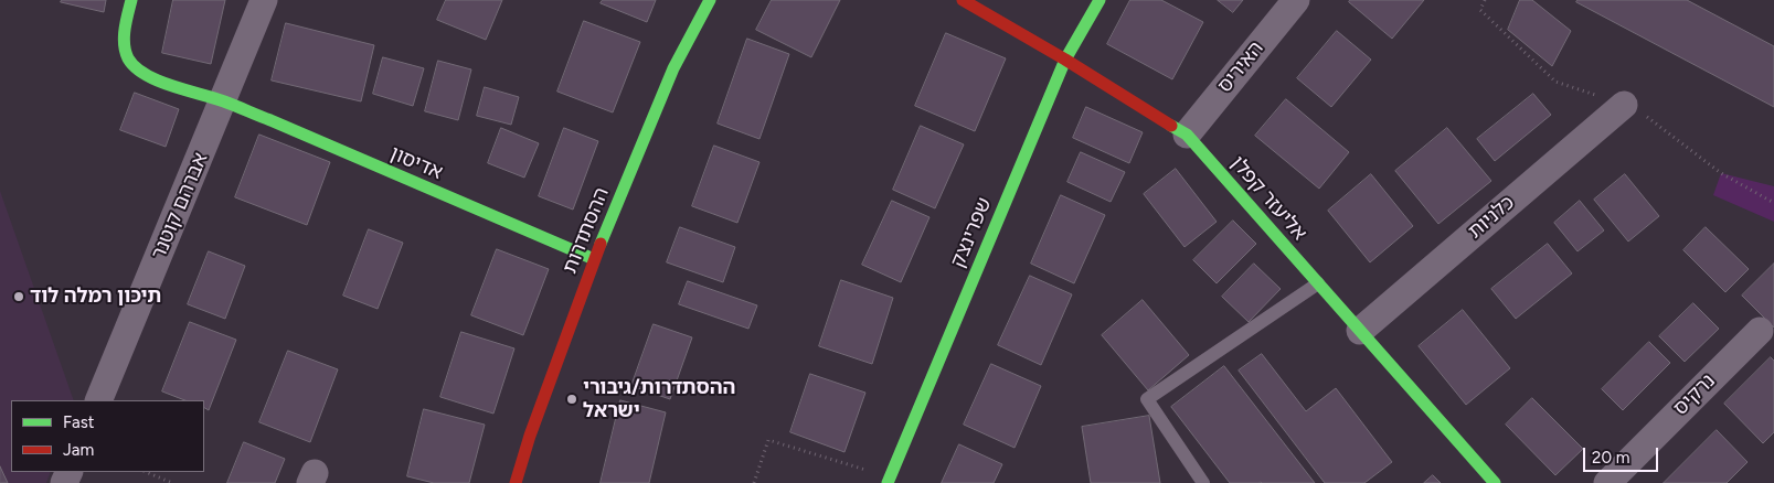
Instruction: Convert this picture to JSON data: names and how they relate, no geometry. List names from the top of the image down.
{
  "streets": {
    "street": [
      "האיריס",
      "אדיסון",
      "אליעזר קפלן",
      "אברהם קוטנר",
      "כלניות",
      "ההסתדרות",
      "שפרינצק",
      "נרקיס"
    ]
  },
  "crossings": [
    ["האיריס", "אליעזר קפלן"],
    ["אדיסון", "אברהם קוטנר"],
    ["אדיסון", "ההסתדרות"],
    ["אליעזר קפלן", "כלניות"],
    ["אליעזר קפלן", "שפרינצק"]
  ],
  "places": ["תיכון רמלה לוד", "ההסתדרות/גיבורי ישראל"],
  "legend": ["Fast", "Jam"],
  "scale_bar": "20 m"
}
